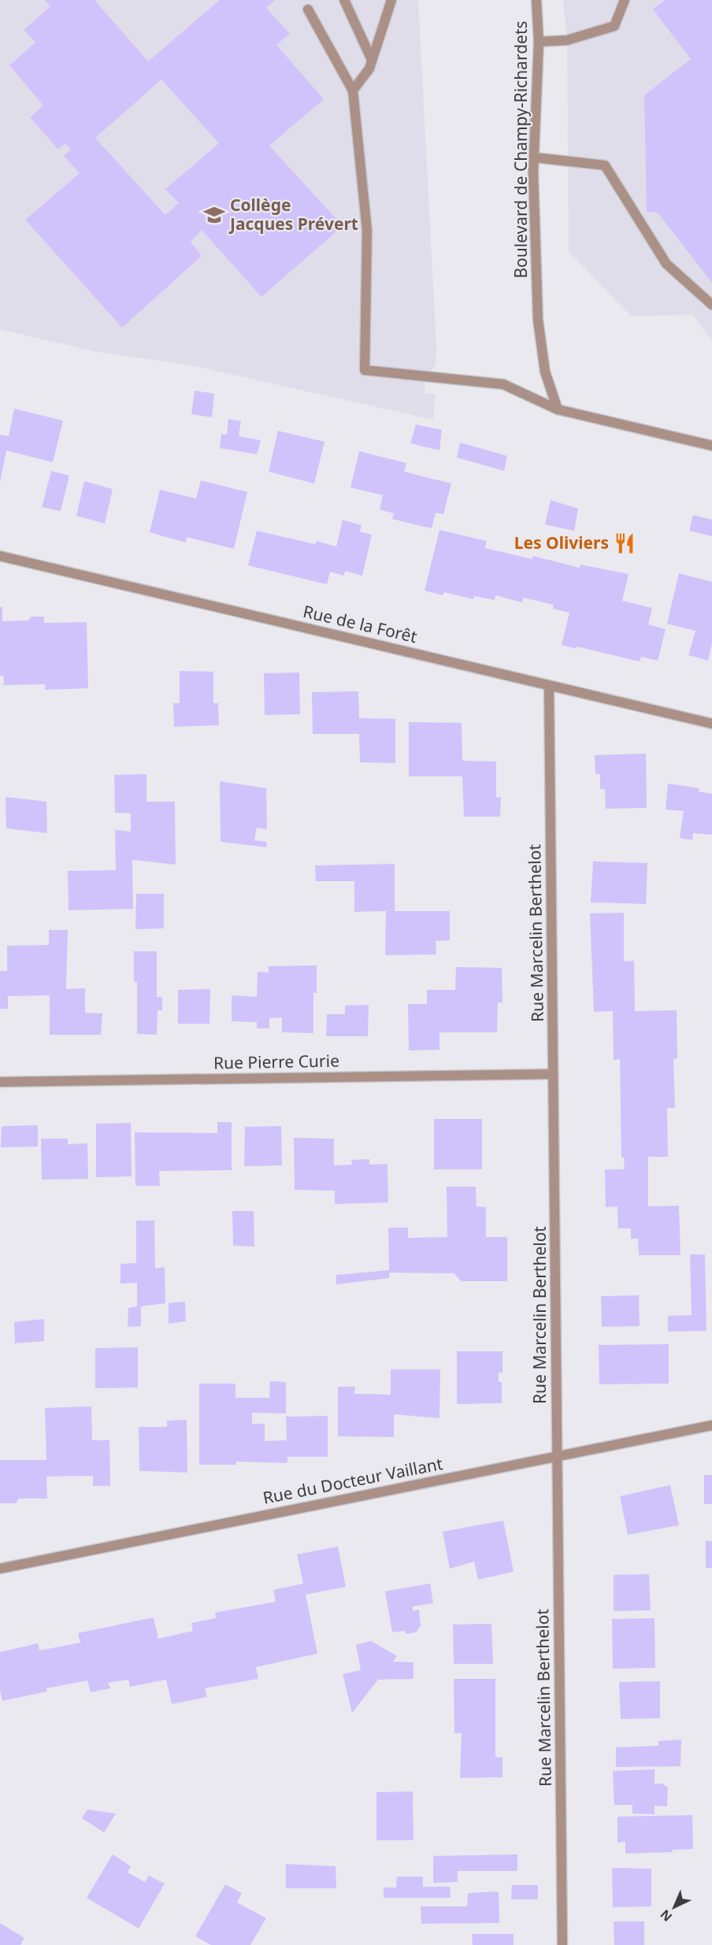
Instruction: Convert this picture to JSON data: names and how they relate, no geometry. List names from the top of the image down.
{
  "streets": {
    "street": [
      "Boulevard de Champy-Richardets",
      "Rue de la Forêt",
      "Rue Marcelin Berthelot",
      "Rue Pierre Curie",
      "Rue du Docteur Vaillant"
    ]
  },
  "crossings": [
    ["Rue de la Forêt", "Rue Marcelin Berthelot"],
    ["Rue Marcelin Berthelot", "Rue Pierre Curie"],
    ["Rue Marcelin Berthelot", "Rue du Docteur Vaillant"]
  ],
  "places": {
    "school or university": ["Collège Jacques Prévert"],
    "restaurant": ["Les Oliviers"]
  },
  "north": "bottom left"
}
